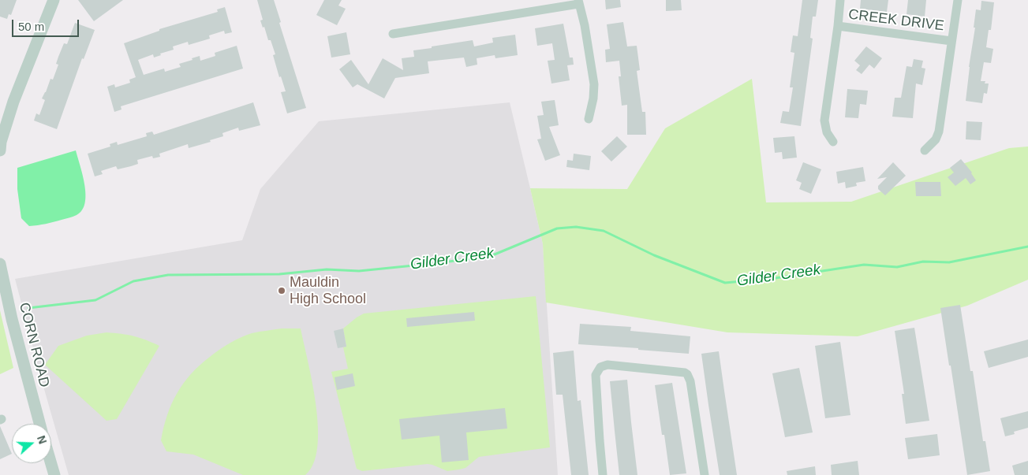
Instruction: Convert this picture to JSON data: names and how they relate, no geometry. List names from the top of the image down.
{
  "streets": {
    "street": ["CREEK DRIVE", "CORN ROAD"]
  },
  "water": ["Gilder Creek"],
  "places": ["Mauldin High School"],
  "scale_bar": "50 m",
  "north": "right"
}
